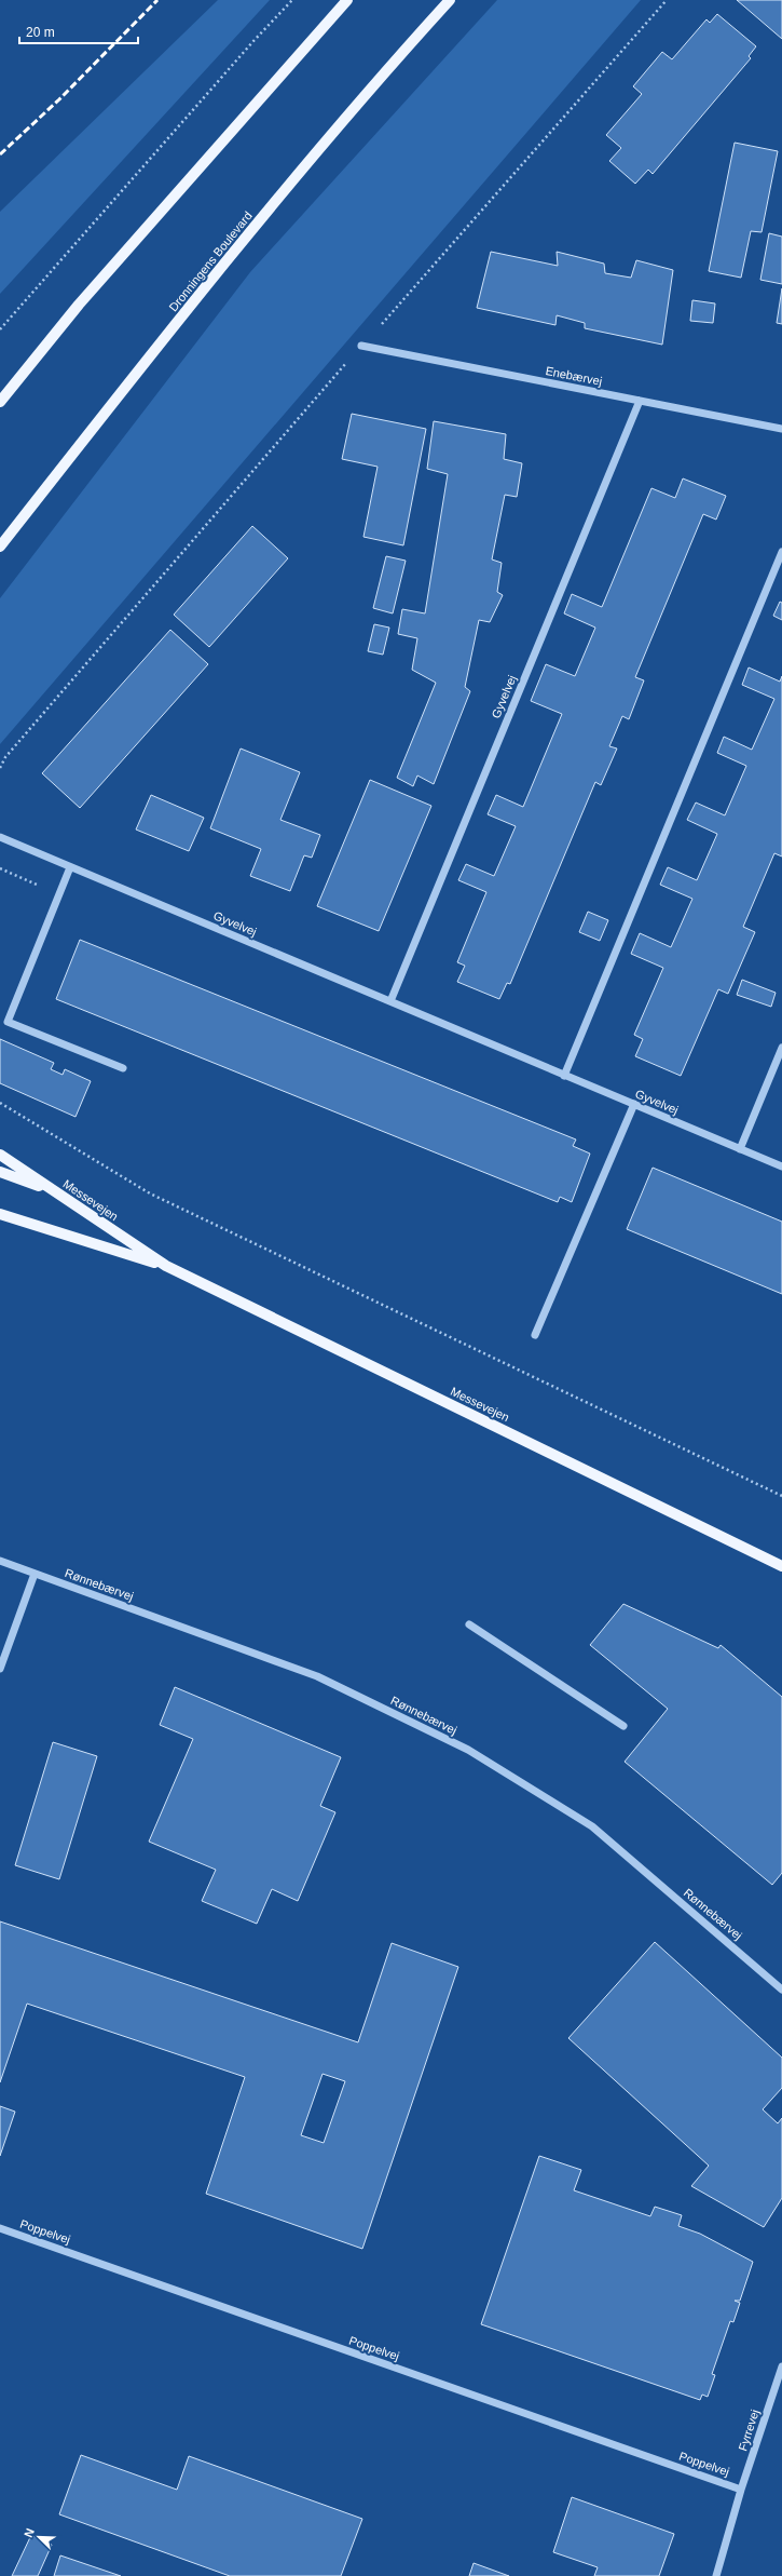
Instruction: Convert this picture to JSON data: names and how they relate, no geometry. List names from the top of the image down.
{
  "streets": {
    "main road": ["Dronningens Boulevard", "Messevejen"],
    "street": [
      "Enebærvej",
      "Gyvelvej",
      "Rønnebærvej",
      "Poppelvej",
      "Fyrrevej"
    ]
  },
  "crossings": [
    ["Enebærvej", "Gyvelvej"],
    ["Poppelvej", "Fyrrevej"]
  ],
  "scale_bar": "20 m",
  "north": "top left"
}
